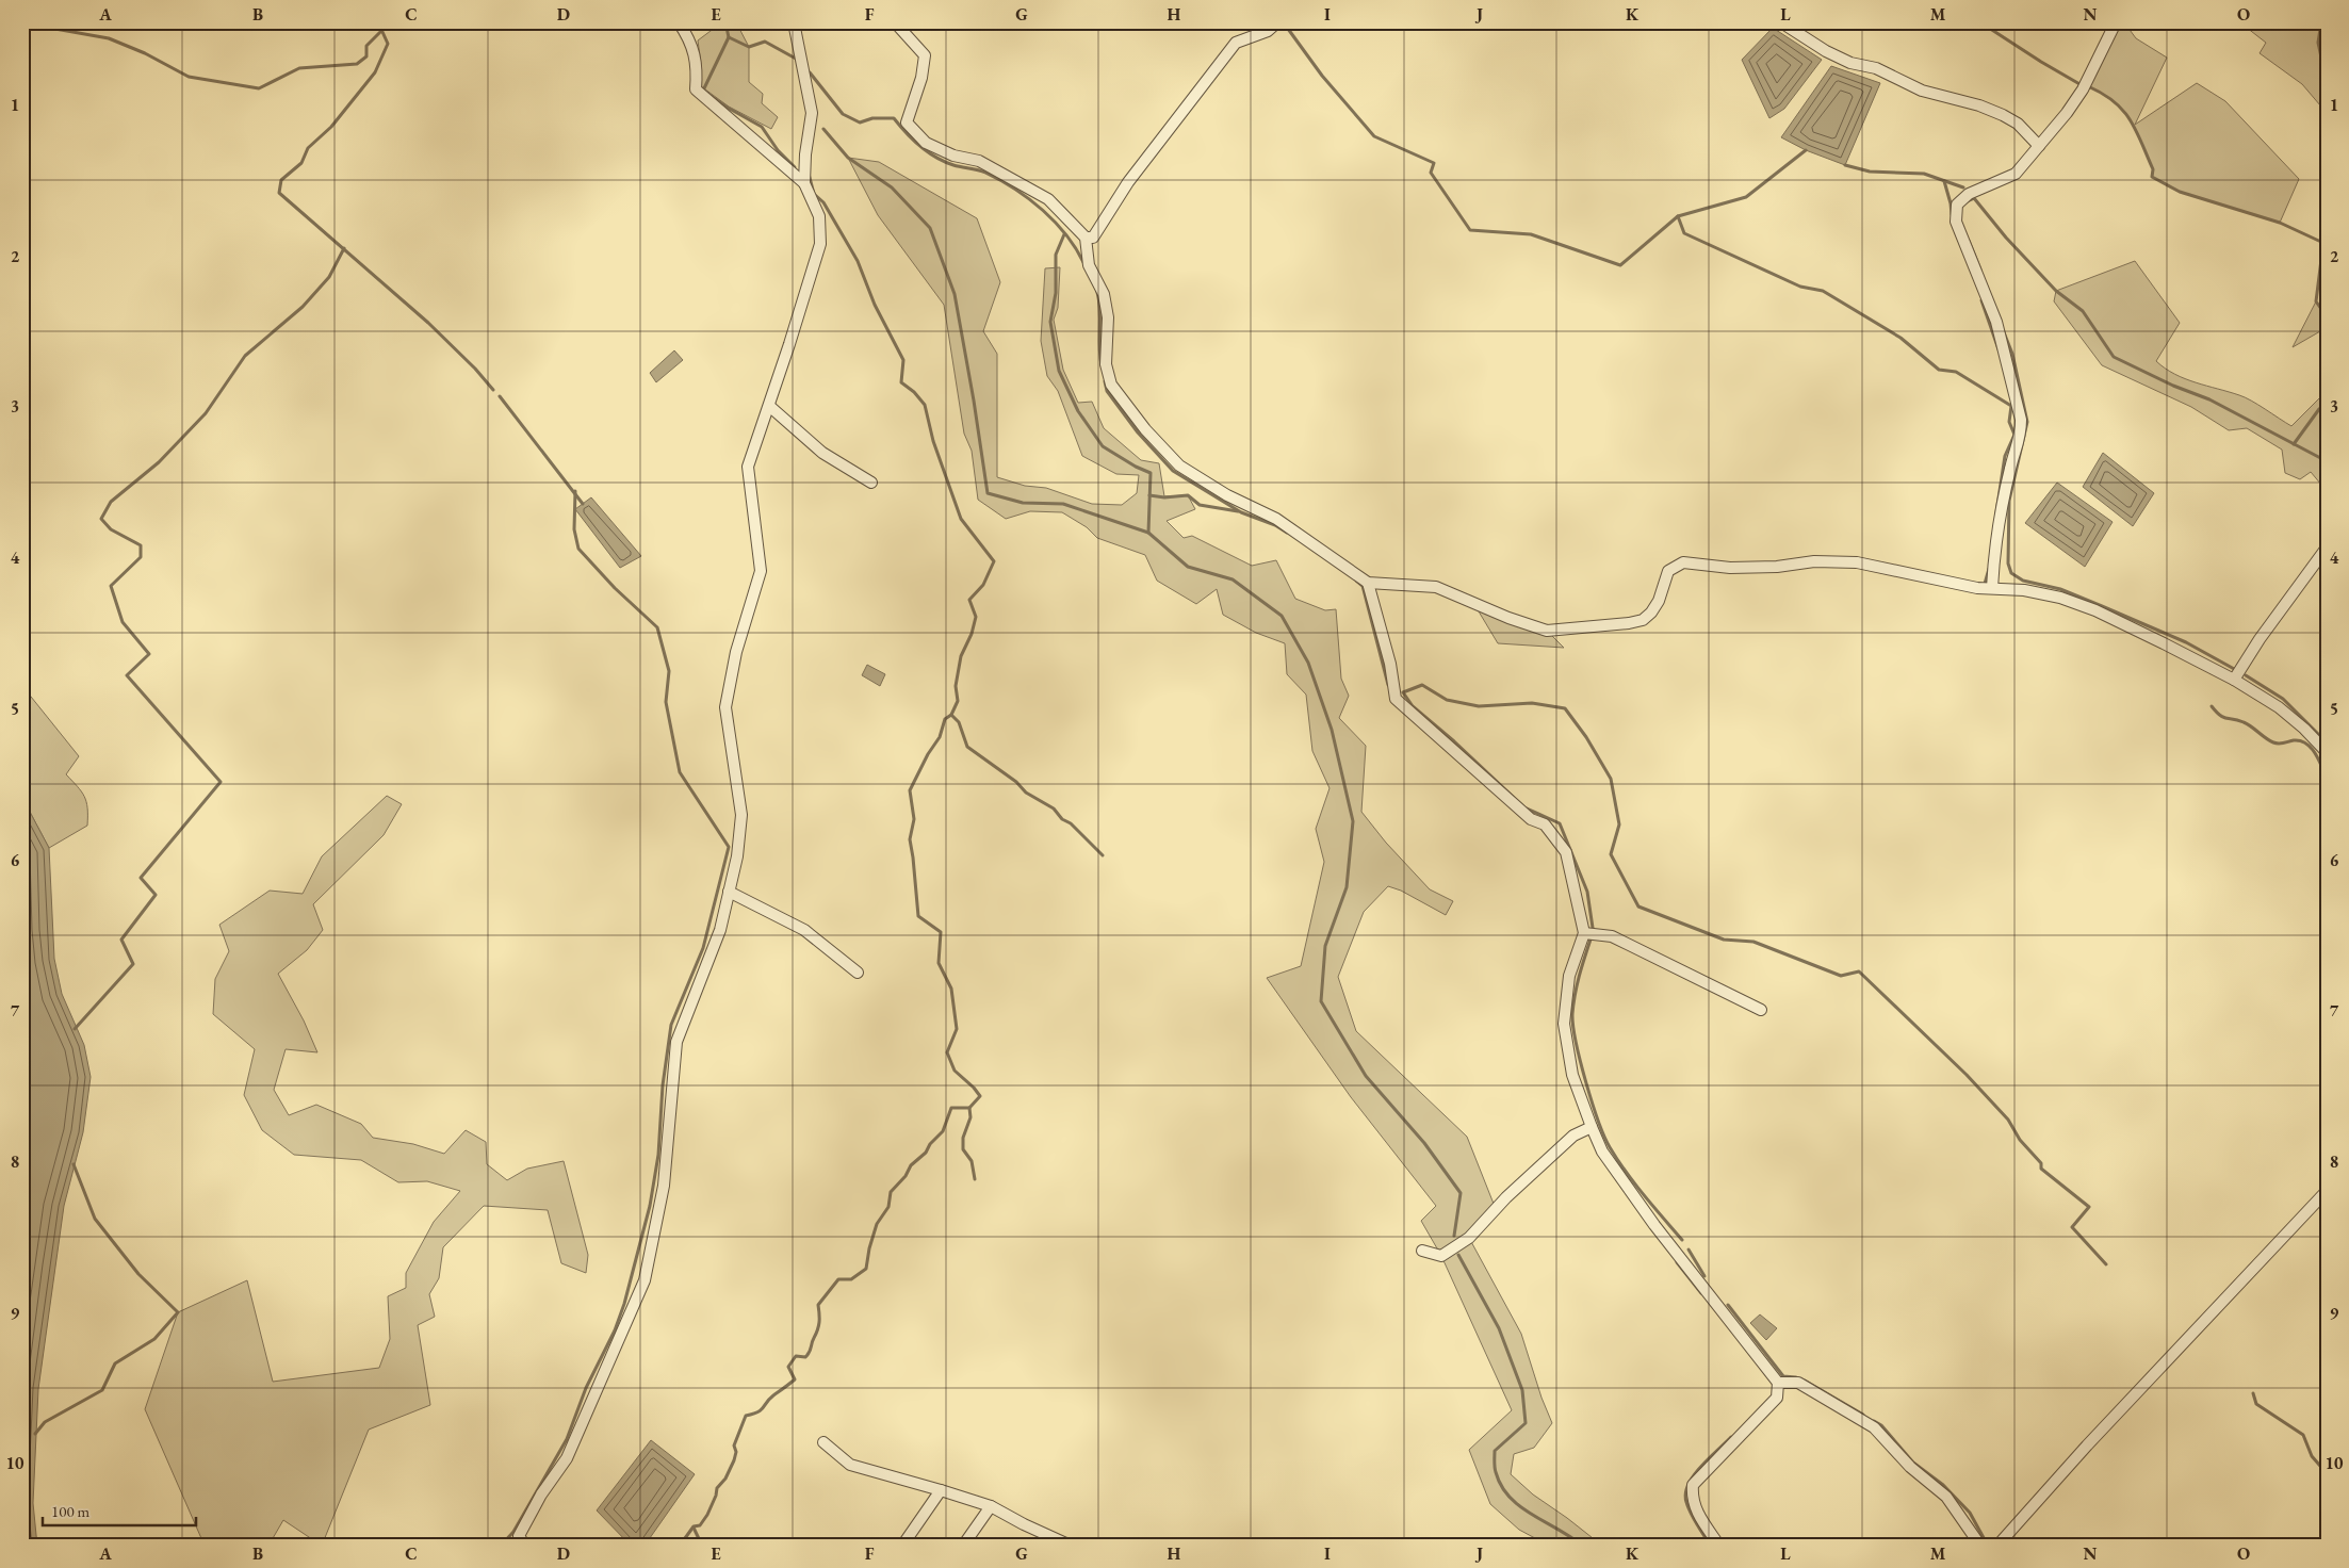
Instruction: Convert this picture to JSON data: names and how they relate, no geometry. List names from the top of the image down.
{
  "scale_bar": "100 m",
  "grid": {
    "columns": [
      "A",
      "B",
      "C",
      "D",
      "E",
      "F",
      "G",
      "H",
      "I",
      "J",
      "K",
      "L",
      "M",
      "N",
      "O"
    ],
    "rows": [
      "1",
      "2",
      "3",
      "4",
      "5",
      "6",
      "7",
      "8",
      "9",
      "10"
    ]
  }
}
